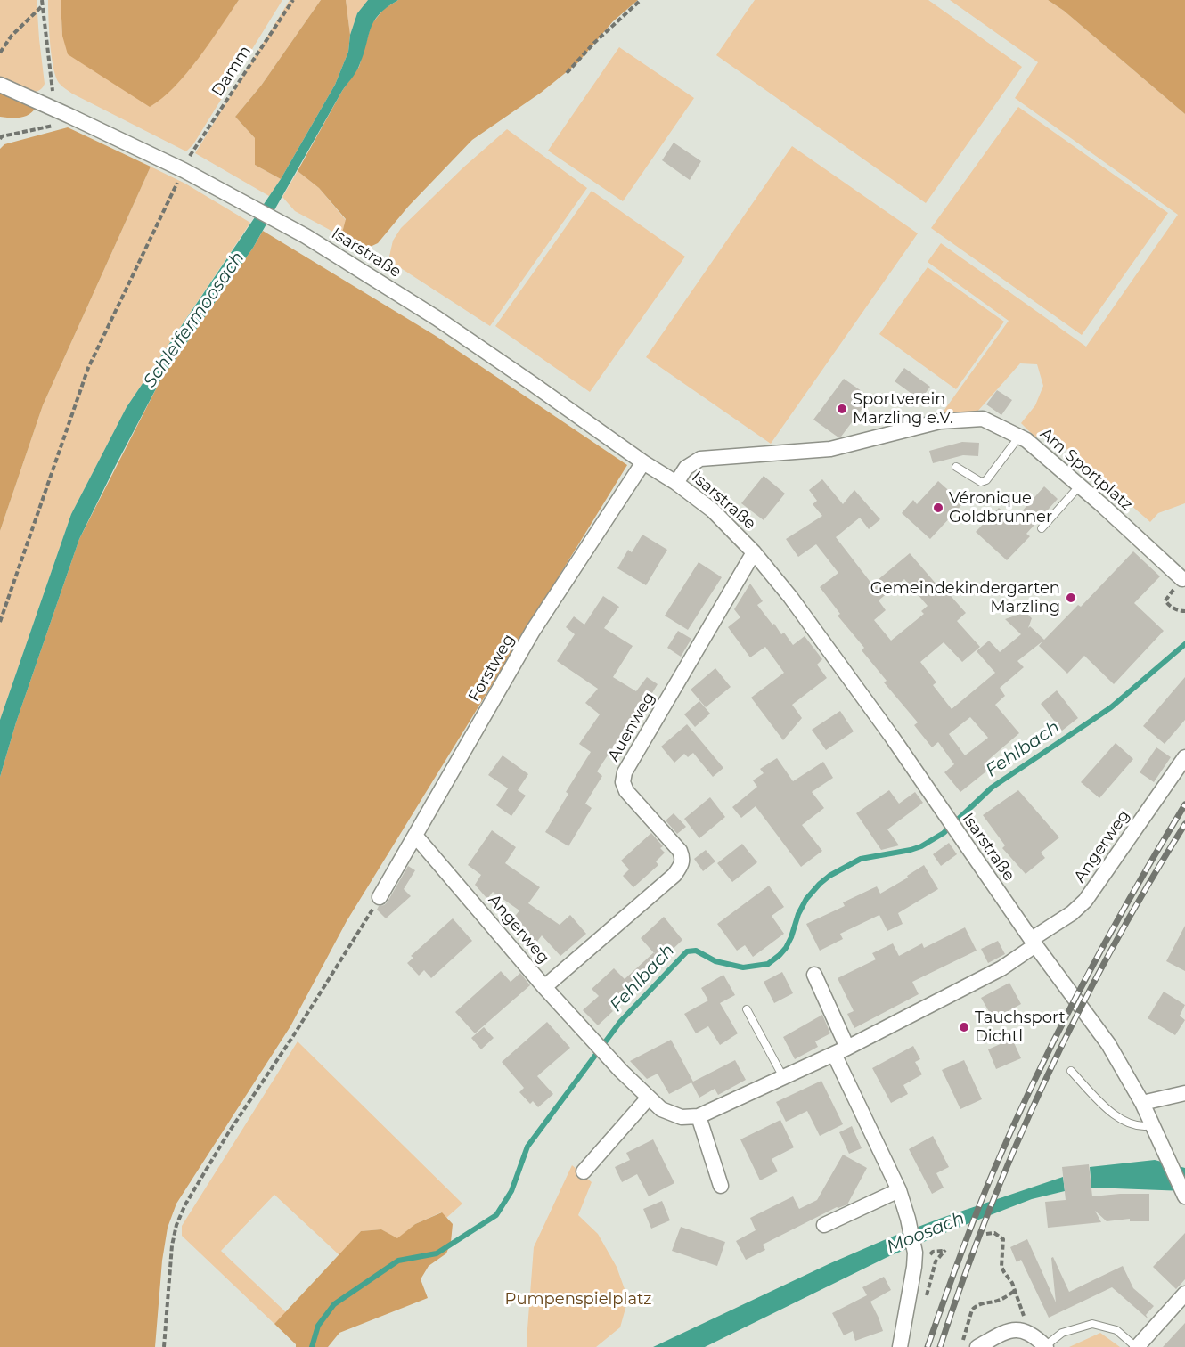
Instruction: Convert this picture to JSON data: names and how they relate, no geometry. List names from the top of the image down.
{
  "streets": {
    "street": [
      "Isarstraße",
      "Am Sportplatz",
      "Forstweg",
      "Auenweg",
      "Angerweg"
    ],
    "path": ["Damm"]
  },
  "crossings": [
    ["Isarstraße", "Am Sportplatz"],
    ["Isarstraße", "Forstweg"],
    ["Isarstraße", "Auenweg"],
    ["Isarstraße", "Angerweg"],
    ["Forstweg", "Angerweg"],
    ["Auenweg", "Angerweg"]
  ],
  "water": ["Schleifermoosach", "Fehlbach", "Moosach"],
  "parks": ["Pumpenspielplatz"],
  "places": [
    "Sportverein Marzling e.V.",
    "Véronique Goldbrunner",
    "Gemeindekindergarten Marzling",
    "Tauchsport Dichtl"
  ]
}
